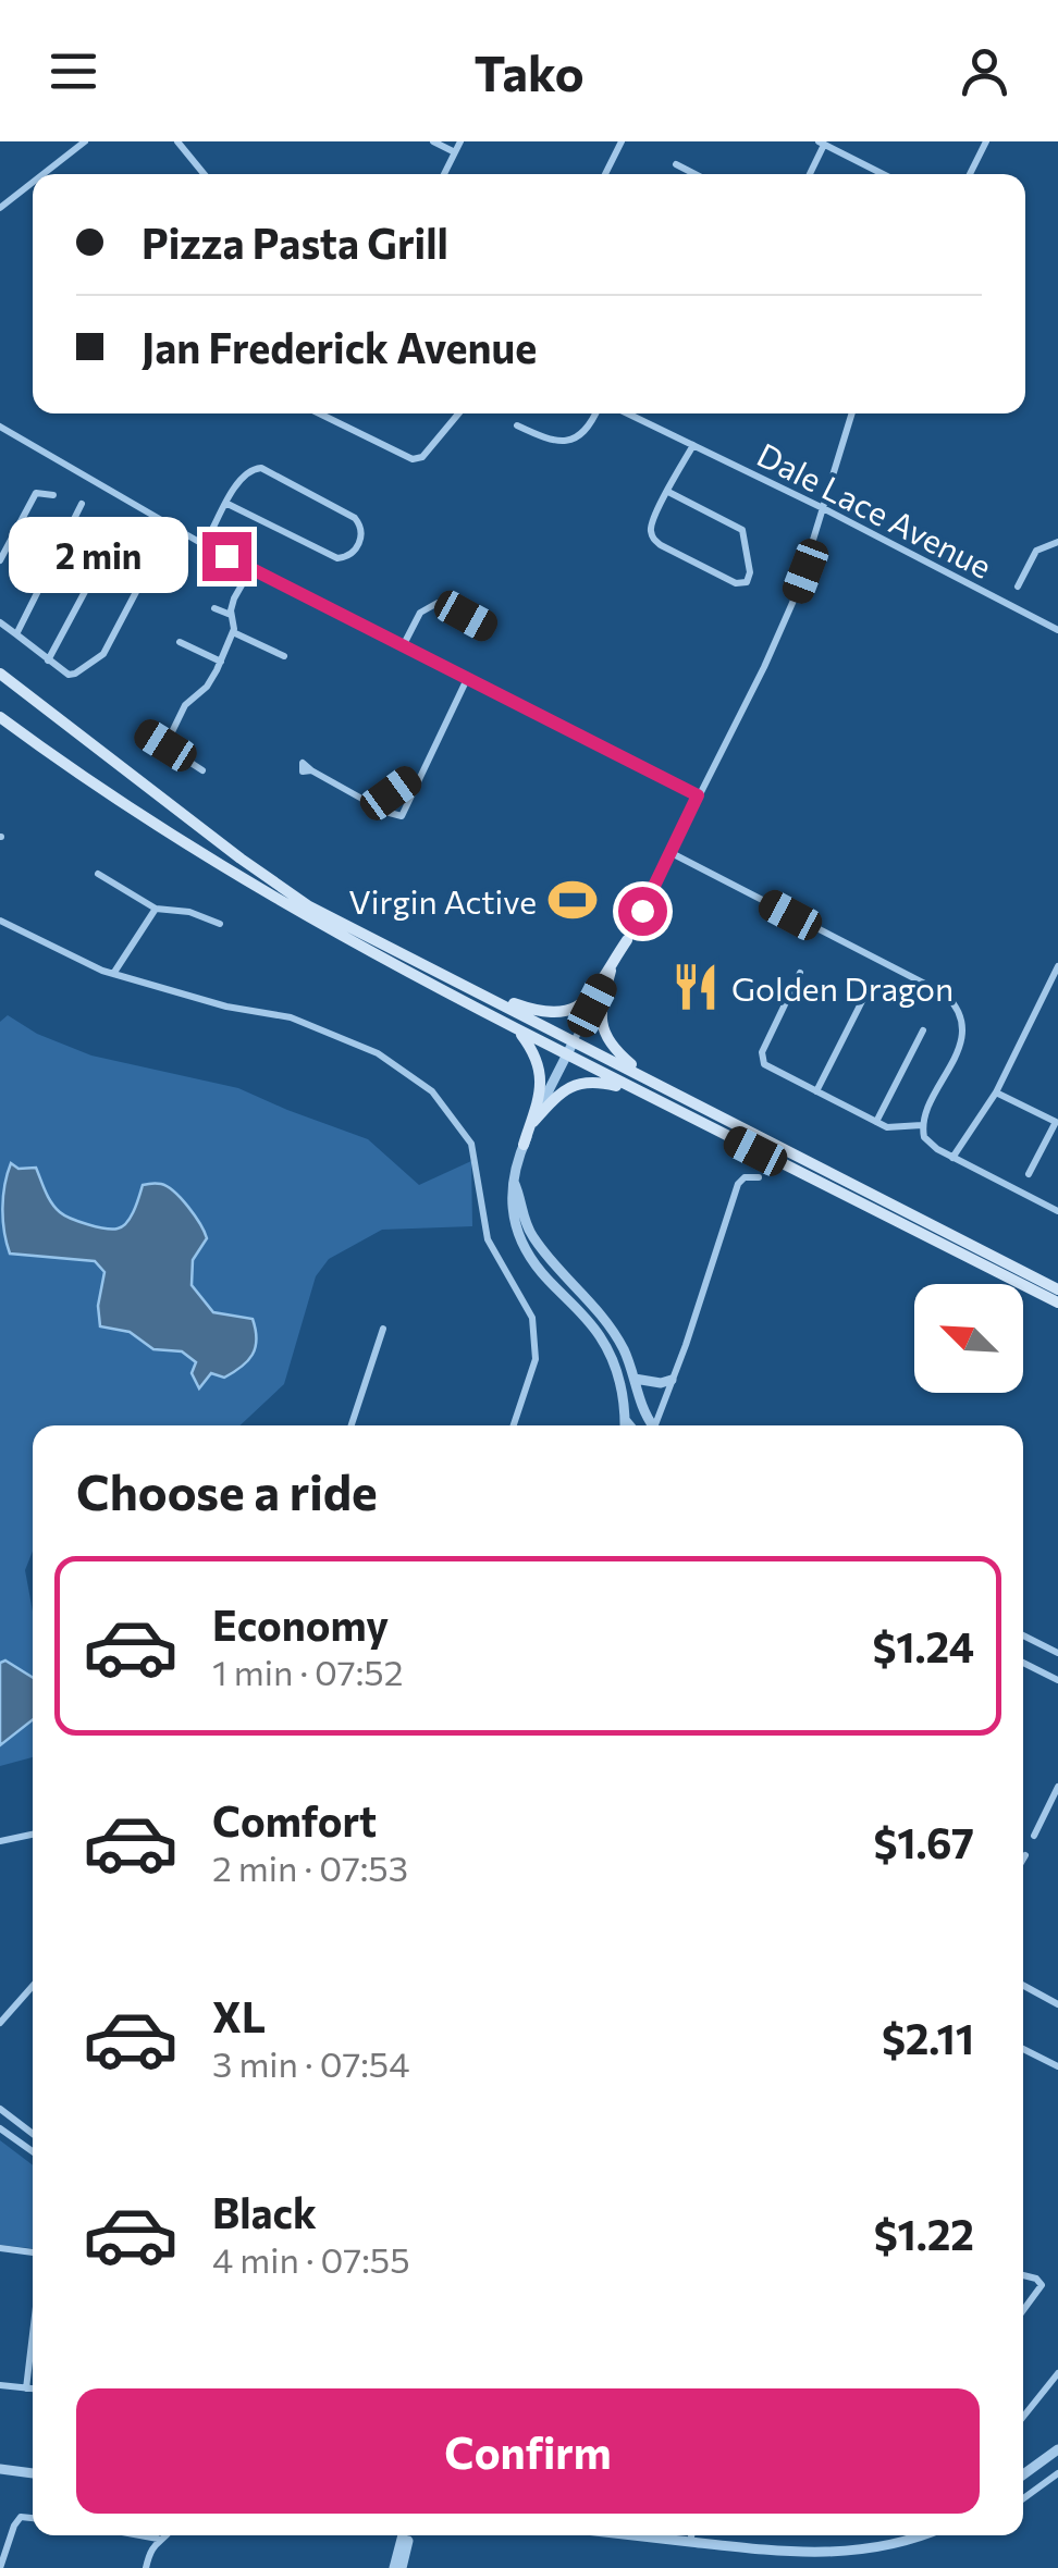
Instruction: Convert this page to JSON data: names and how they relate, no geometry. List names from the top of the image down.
{
  "streets": {
    "street": ["Dale Lace Avenue"]
  },
  "places": {
    "sports": ["Virgin Active"],
    "restaurant": ["Golden Dragon"]
  },
  "north": "top left",
  "page": {
    "header": "Tako",
    "banner": ["Pizza Pasta Grill", "Jan Frederick Avenue"],
    "bubble": "2 min",
    "heading": "Choose a ride",
    "list": [
      {
        "name": "Economy",
        "note": "1 min · 07:52",
        "value": "$1.24"
      },
      {
        "name": "Comfort",
        "note": "2 min · 07:53",
        "value": "$1.67"
      },
      {
        "name": "XL",
        "note": "3 min · 07:54",
        "value": "$2.11"
      },
      {
        "name": "Black",
        "note": "4 min · 07:55",
        "value": "$1.22"
      }
    ],
    "buttons": "Confirm"
  }
}
